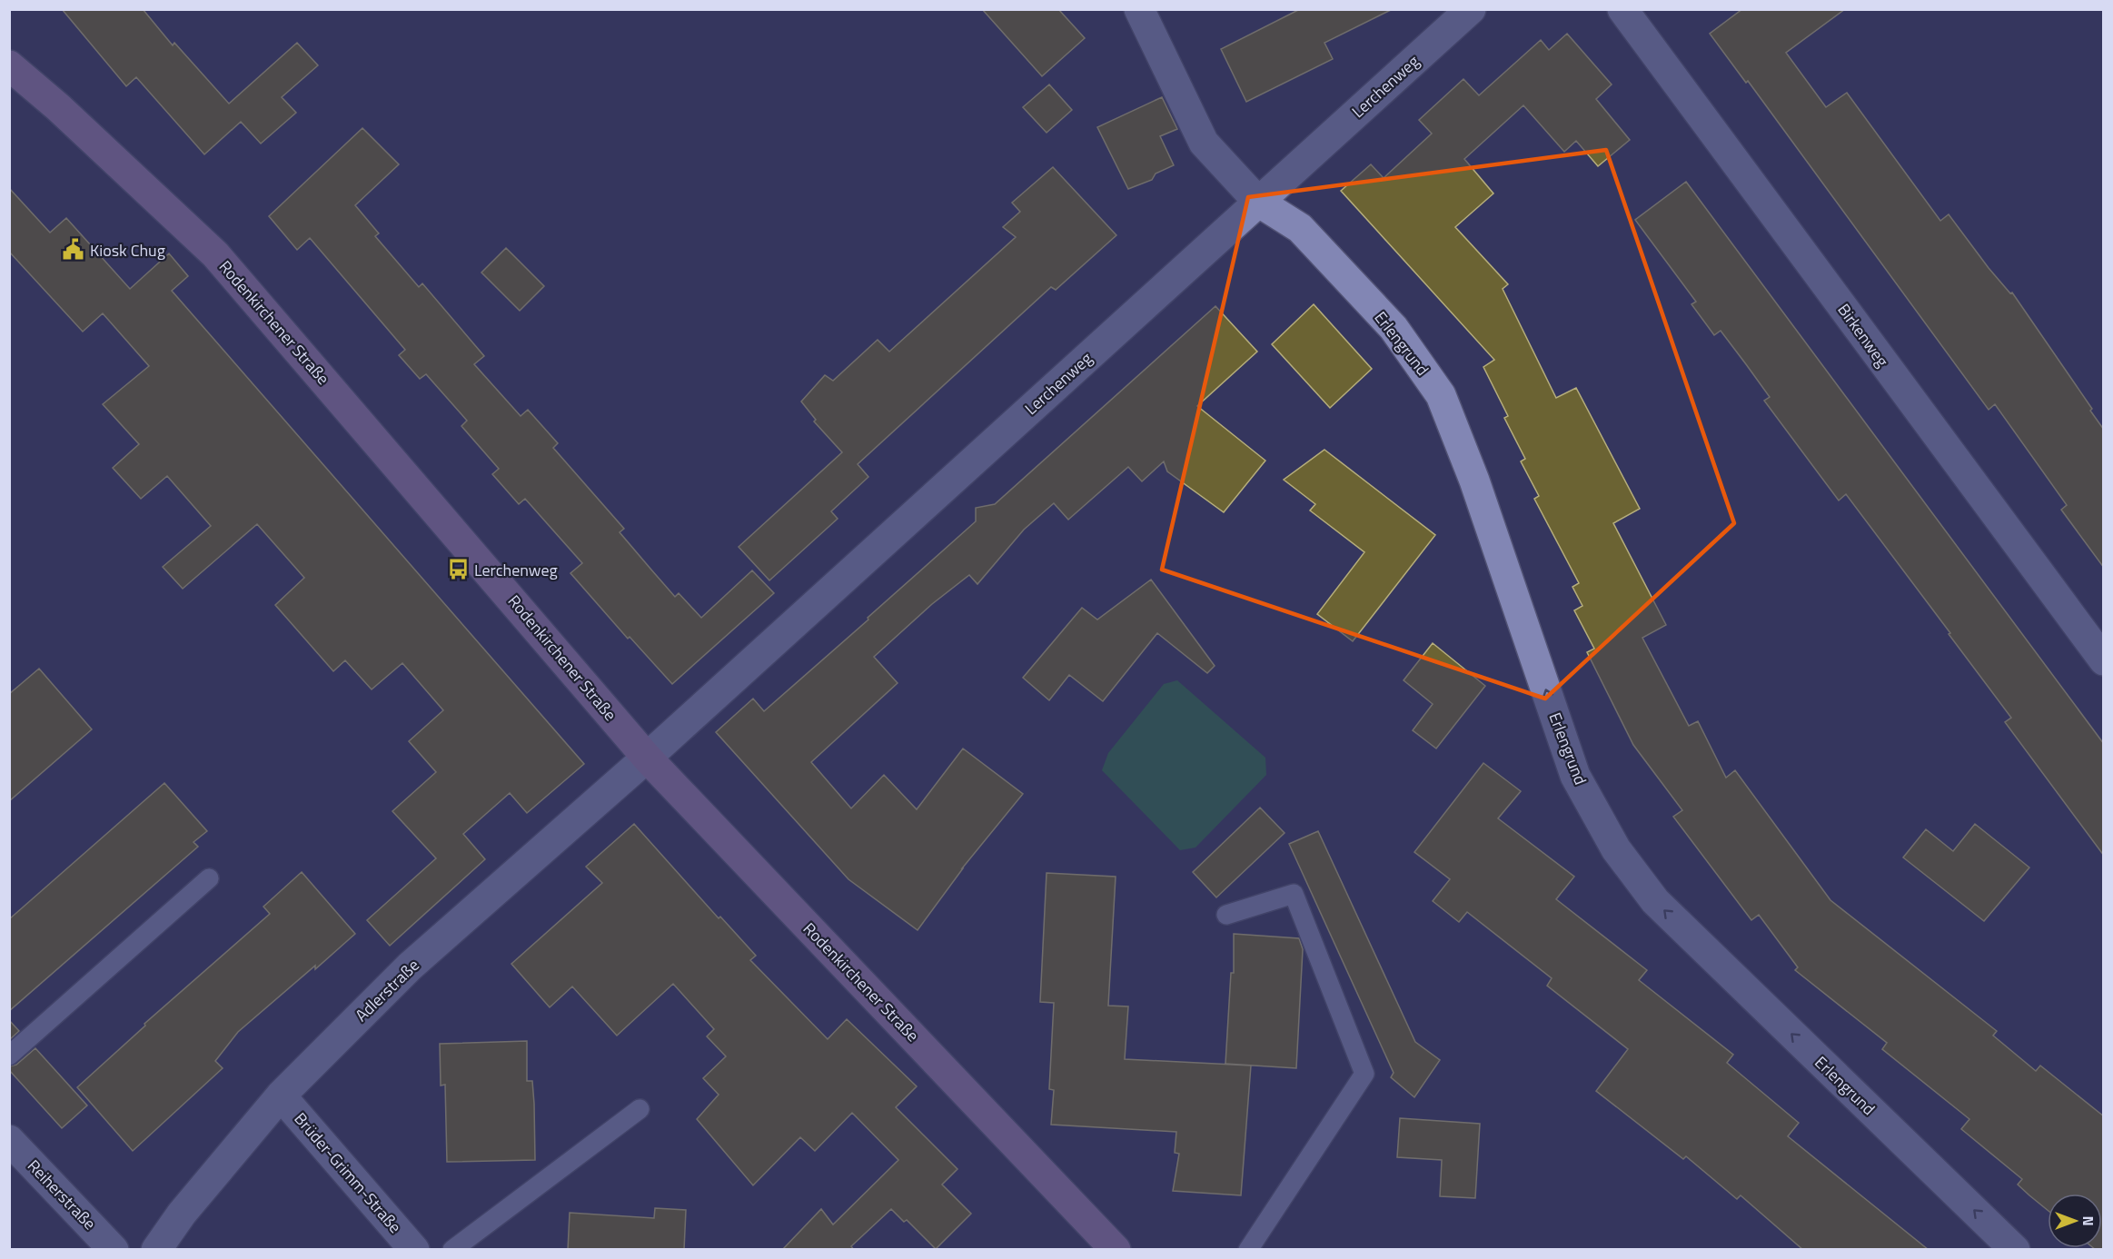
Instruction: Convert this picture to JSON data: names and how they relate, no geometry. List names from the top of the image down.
{
  "streets": {
    "main road": ["Rodenkirchener Straße"],
    "street": [
      "Lerchenweg",
      "Birkenweg",
      "Erlengrund",
      "Adlerstraße",
      "Brüder-Grimm-Straße",
      "Reiherstraße"
    ]
  },
  "crossings": [
    ["Lerchenweg", "Rodenkirchener Straße"],
    ["Lerchenweg", "Erlengrund"],
    ["Lerchenweg", "Adlerstraße"],
    ["Rodenkirchener Straße", "Adlerstraße"],
    ["Adlerstraße", "Brüder-Grimm-Straße"]
  ],
  "one_way": ["Erlengrund"],
  "places": {
    "public building": ["Kiosk Chug"],
    "bus stop": ["Lerchenweg"]
  },
  "north": "right"
}
